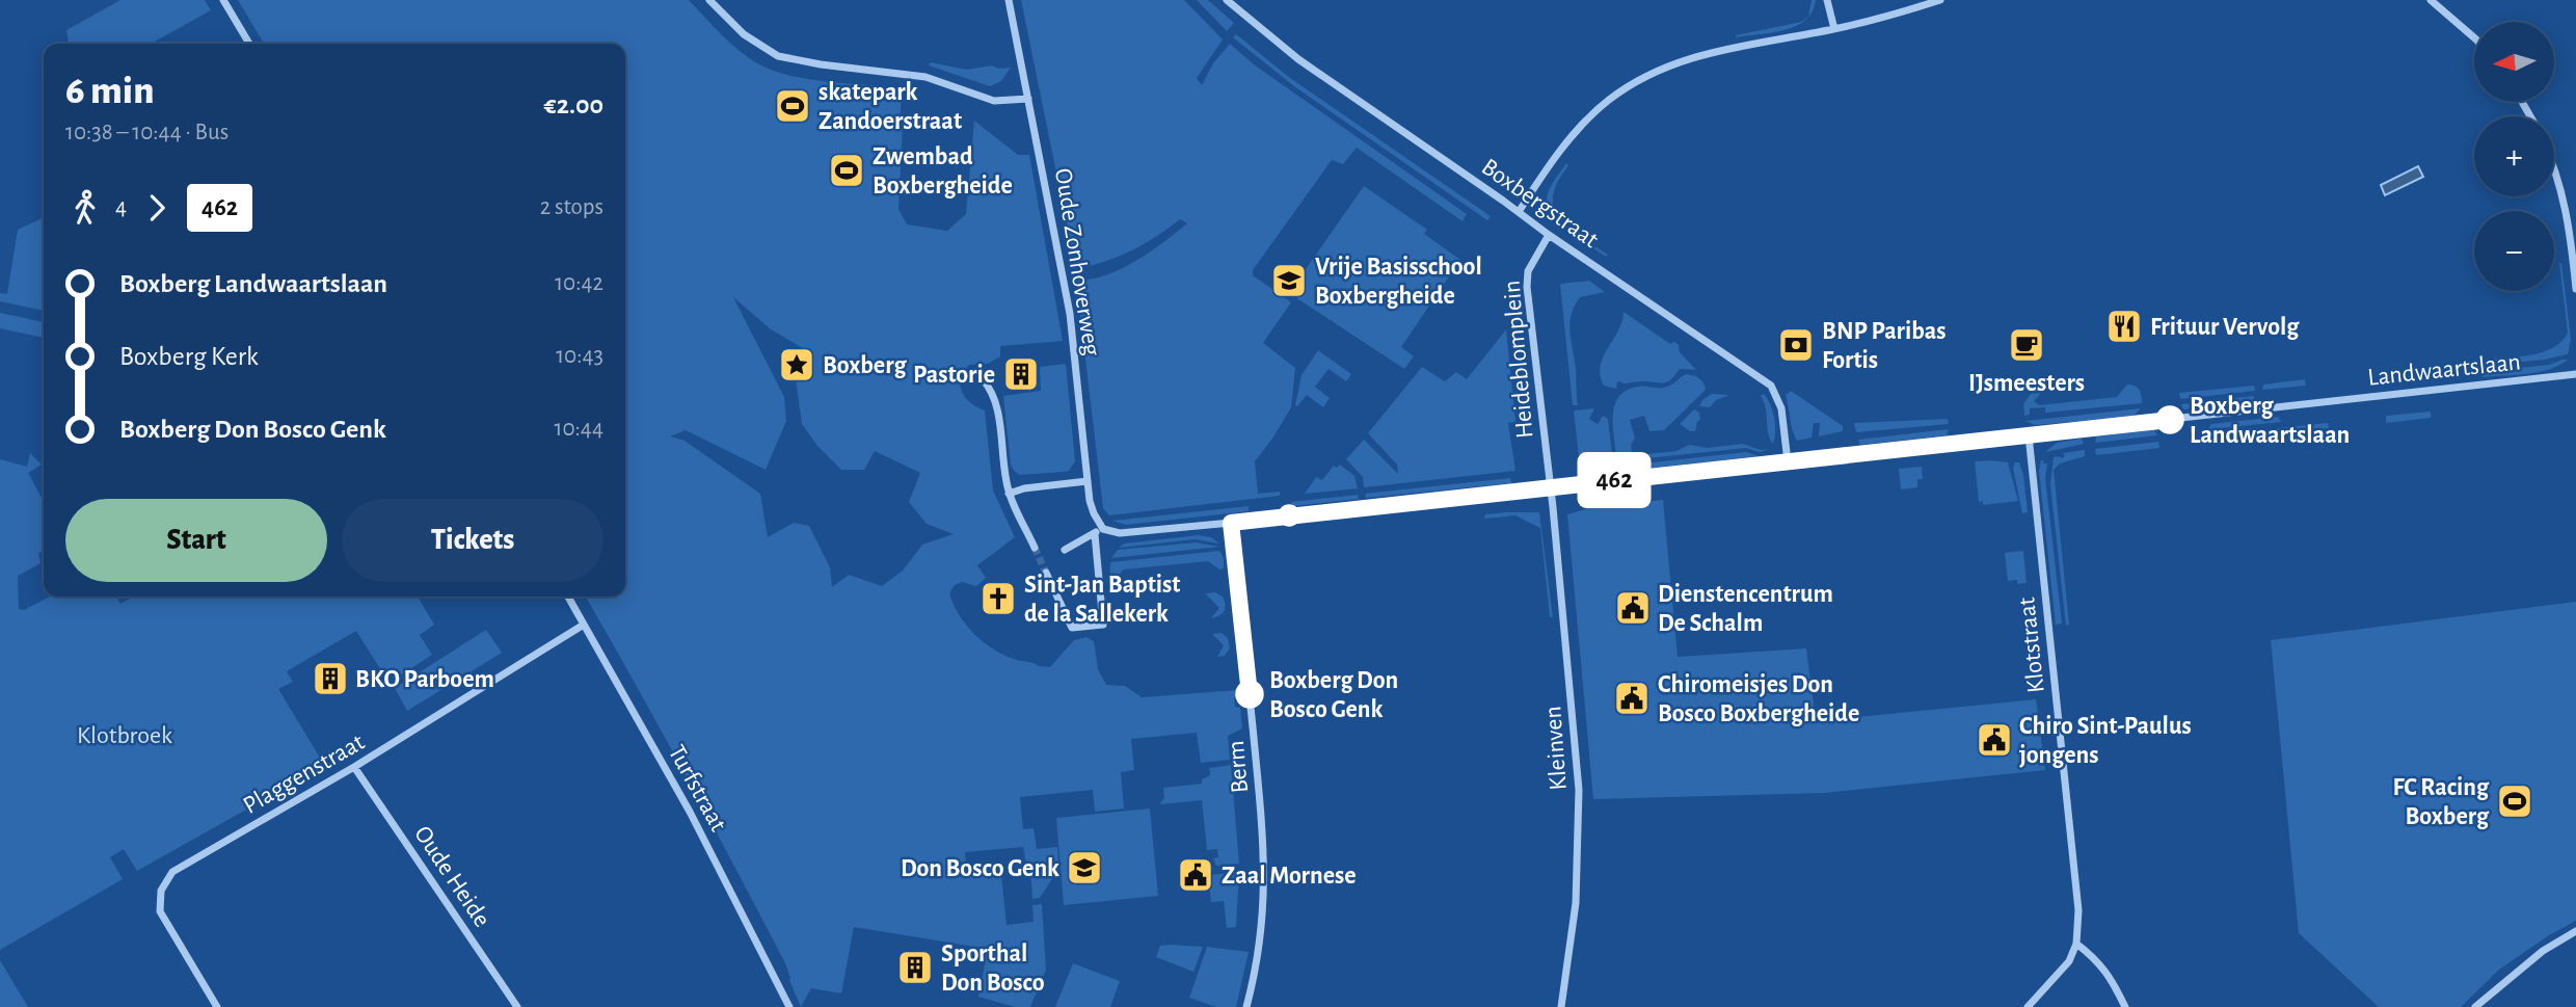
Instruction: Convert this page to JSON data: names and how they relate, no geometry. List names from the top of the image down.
{
  "streets": {
    "street": [
      "Boxbergstraat",
      "Oude Zonhoverweg",
      "Heideblomplein",
      "Landwaartslaan",
      "Klotstraat",
      "Kleinven",
      "Berm",
      "Plaggenstraat",
      "Turfstraat",
      "Oude Heide"
    ]
  },
  "crossings": [
    ["Boxbergstraat", "Heideblomplein"],
    ["Boxbergstraat", "Landwaartslaan"],
    ["Oude Zonhoverweg", "Landwaartslaan"],
    ["Heideblomplein", "Landwaartslaan"],
    ["Heideblomplein", "Kleinven"],
    ["Landwaartslaan", "Klotstraat"],
    ["Landwaartslaan", "Kleinven"],
    ["Landwaartslaan", "Berm"],
    ["Plaggenstraat", "Turfstraat"],
    ["Plaggenstraat", "Oude Heide"]
  ],
  "parks": ["Klotbroek"],
  "places": {
    "sports": ["skatepark Zandoerstraat", "Zwembad Boxbergheide", "FC Racing Boxberg"],
    "school or university": ["Vrije Basisschool Boxbergheide", "Don Bosco Genk"],
    "restaurant": ["Frituur Vervolg"],
    "bank": ["BNP Paribas Fortis"],
    "cafe": ["IJsmeesters"],
    "place": ["Boxberg"],
    "building": ["Pastorie", "BKO Parboem", "Sporthal Don Bosco"],
    "other": ["Boxberg Landwaartslaan", "Boxberg Don Bosco Genk"],
    "church": ["Sint-Jan Baptist de la Sallekerk"],
    "public building": [
      "Dienstencentrum De Schalm",
      "Chiromeisjes Don Bosco Boxbergheide",
      "Chiro Sint-Paulus jongens",
      "Zaal Mornese"
    ]
  },
  "lines": ["bus line 462"],
  "north": "left",
  "page": {
    "on_map": "462",
    "map_buttons": ["+", "−"],
    "heading": ["6 min", "10:38 – 10:44 · Bus", "€2.00"],
    "legs": ["4", "462", "2 stops"],
    "list": [
      {
        "name": "Boxberg Landwaartslaan",
        "value": "10:42"
      },
      {
        "name": "Boxberg Kerk",
        "value": "10:43"
      },
      {
        "name": "Boxberg Don Bosco Genk",
        "value": "10:44"
      }
    ],
    "buttons": ["Start", "Tickets"]
  }
}
